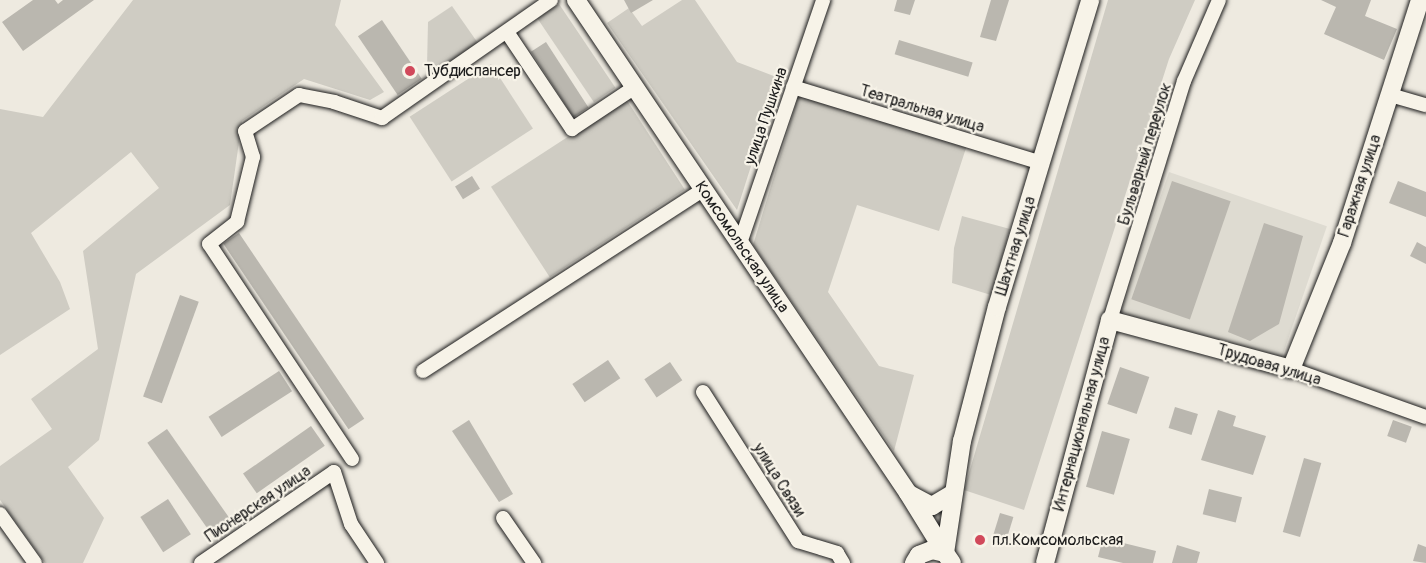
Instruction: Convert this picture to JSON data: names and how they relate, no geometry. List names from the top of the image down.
{
  "streets": {
    "street": [
      "Театральная улица",
      "улица Пушкина",
      "Бульварный переулок",
      "Гаражная улица",
      "Шахтная улица",
      "Комсомольская улица",
      "Трудовая улица",
      "Интернациональная улица",
      "улица Связи",
      "Пионерская улица"
    ]
  },
  "crossings": [
    ["Театральная улица", "улица Пушкина"],
    ["Театральная улица", "Шахтная улица"],
    ["улица Пушкина", "Комсомольская улица"],
    ["Бульварный переулок", "Трудовая улица"],
    ["Бульварный переулок", "Интернациональная улица"],
    ["Гаражная улица", "Трудовая улица"],
    ["Шахтная улица", "Комсомольская улица"],
    ["Трудовая улица", "Интернациональная улица"]
  ],
  "places": ["Тубдиспансер", "пл.Комсомольская"]
}
